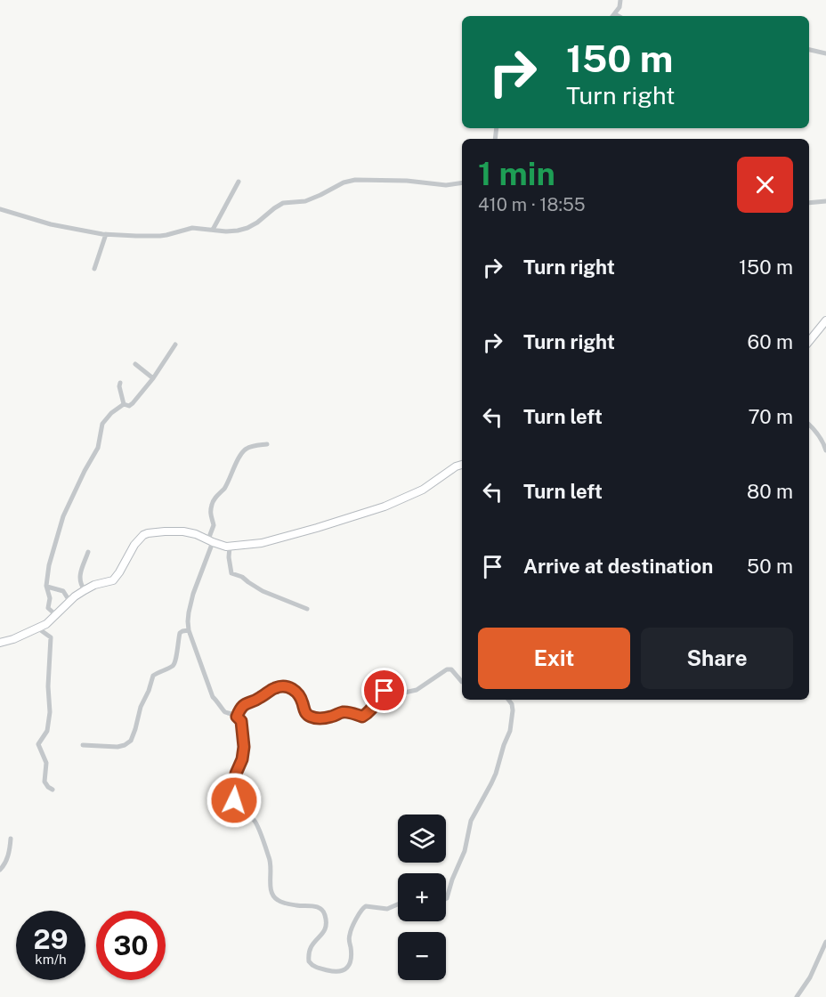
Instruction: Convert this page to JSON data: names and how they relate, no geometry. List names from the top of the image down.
{
  "page": {
    "turn": ["150 m", "Turn right"],
    "heading": ["1 min", "410 m · 18:55"],
    "list": [
      {
        "name": "Turn right",
        "value": "150 m"
      },
      {
        "name": "Turn right",
        "value": "60 m"
      },
      {
        "name": "Turn left",
        "value": "70 m"
      },
      {
        "name": "Turn left",
        "value": "80 m"
      },
      {
        "name": "Arrive at destination",
        "value": "50 m"
      }
    ],
    "buttons": ["Exit", "Share"],
    "map_buttons": ["+", "−"],
    "speed": "29 km/h",
    "limit": "30"
  }
}
